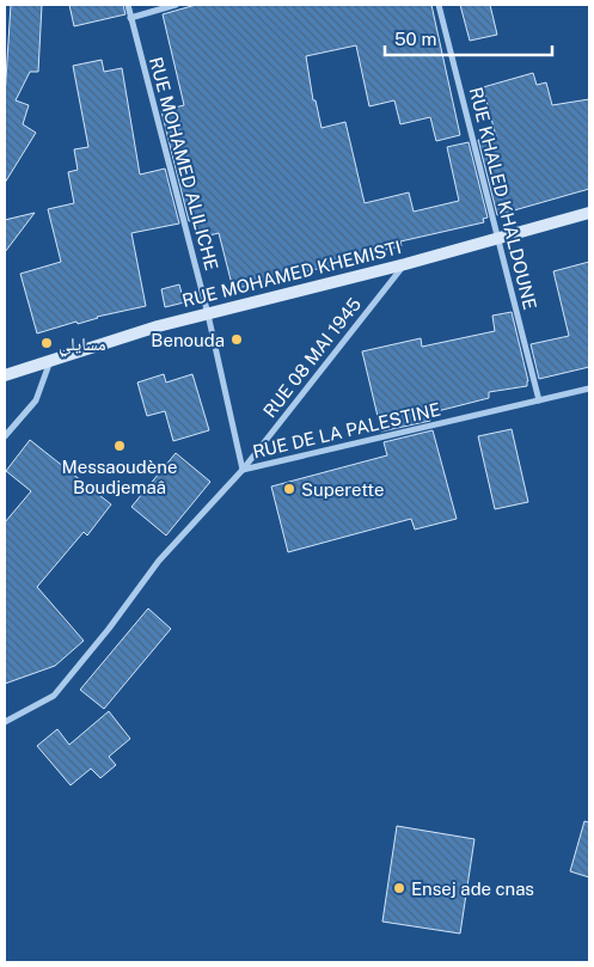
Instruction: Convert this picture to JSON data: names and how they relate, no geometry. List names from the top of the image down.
{
  "streets": {
    "main road": ["RUE MOHAMED KHEMISTI"],
    "street": [
      "RUE MOHAMED ALILICHE",
      "RUE KHALED KHALDOUNE",
      "RUE 08 MAI 1945",
      "RUE DE LA PALESTINE"
    ]
  },
  "crossings": [
    ["RUE MOHAMED ALILICHE", "RUE MOHAMED KHEMISTI"],
    ["RUE MOHAMED ALILICHE", "RUE 08 MAI 1945"],
    ["RUE MOHAMED ALILICHE", "RUE DE LA PALESTINE"],
    ["RUE KHALED KHALDOUNE", "RUE MOHAMED KHEMISTI"],
    ["RUE KHALED KHALDOUNE", "RUE DE LA PALESTINE"],
    ["RUE MOHAMED KHEMISTI", "RUE 08 MAI 1945"],
    ["RUE 08 MAI 1945", "RUE DE LA PALESTINE"]
  ],
  "places": [
    "Benouda",
    "مسايلي",
    "Messaoudène Boudjemaâ",
    "Superette",
    "Ensej ade cnas"
  ],
  "scale_bar": "50 m"
}
